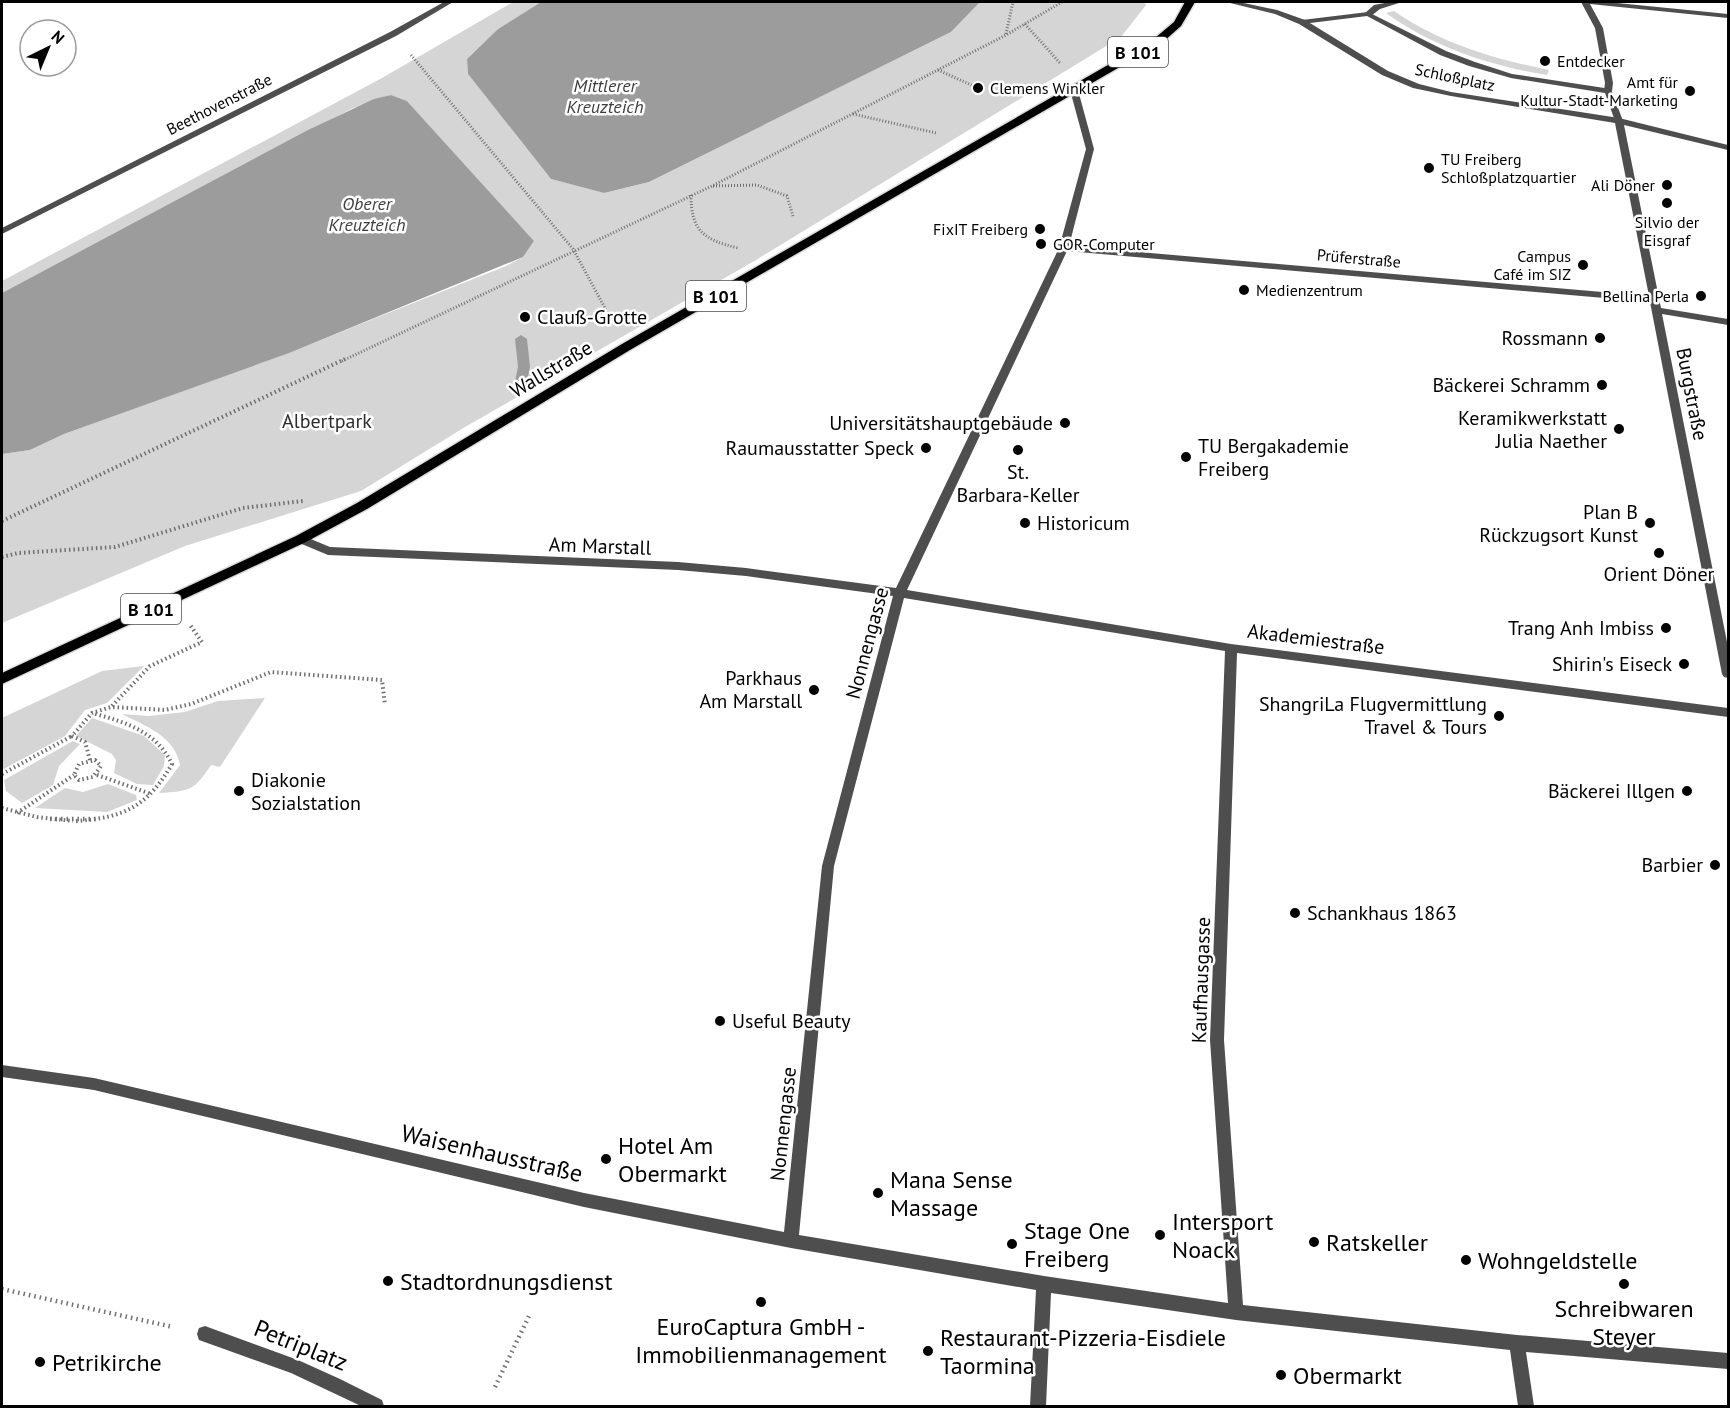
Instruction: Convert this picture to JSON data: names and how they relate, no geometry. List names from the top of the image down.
{
  "streets": {
    "main road": ["B 101", "Wallstraße"],
    "street": [
      "Schloßplatz",
      "Beethovenstraße",
      "Prüferstraße",
      "Burgstraße",
      "Am Marstall",
      "Akademiestraße",
      "Nonnengasse",
      "Kaufhausgasse",
      "Waisenhausstraße",
      "Petriplatz"
    ]
  },
  "crossings": [
    ["Schloßplatz", "Burgstraße"],
    ["Prüferstraße", "Burgstraße"],
    ["Prüferstraße", "Nonnengasse"],
    ["Wallstraße", "Am Marstall"],
    ["Wallstraße", "Nonnengasse"],
    ["Am Marstall", "Akademiestraße"],
    ["Am Marstall", "Nonnengasse"],
    ["Akademiestraße", "Nonnengasse"],
    ["Akademiestraße", "Kaufhausgasse"],
    ["Nonnengasse", "Waisenhausstraße"]
  ],
  "water": ["Mittlerer Kreuzteich", "Oberer Kreuzteich"],
  "parks": ["Albertpark"],
  "places": [
    "Entdecker",
    "Clemens Winkler",
    "Amt für Kultur-Stadt-Marketing",
    "TU Freiberg Schloßplatzquartier",
    "Ali Döner",
    "Silvio der Eisgraf",
    "FixIT Freiberg",
    "GOR-Computer",
    "Campus Café im SIZ",
    "Medienzentrum",
    "Bellina Perla",
    "Clauß-Grotte",
    "Rossmann",
    "Bäckerei Schramm",
    "Universitätshauptgebäude",
    "Keramikwerkstatt Julia Naether",
    "Raumausstatter Speck",
    "St. Barbara-Keller",
    "TU Bergakademie Freiberg",
    "Historicum",
    "Plan B Rückzugsort Kunst",
    "Orient Döner",
    "Trang Anh Imbiss",
    "Shirin's Eiseck",
    "Parkhaus Am Marstall",
    "ShangriLa Flugvermittlung Travel & Tours",
    "Diakonie Sozialstation",
    "Bäckerei Illgen",
    "Barbier",
    "Schankhaus 1863",
    "Useful Beauty",
    "Hotel Am Obermarkt",
    "Mana Sense Massage",
    "Intersport Noack",
    "Ratskeller",
    "Stage One Freiberg",
    "Wohngeldstelle",
    "Stadtordnungsdienst",
    "Schreibwaren Steyer",
    "EuroCaptura GmbH - Immobilienmanagement",
    "Restaurant-Pizzeria-Eisdiele Taormina",
    "Petrikirche",
    "Obermarkt"
  ],
  "north": "top right"
}
